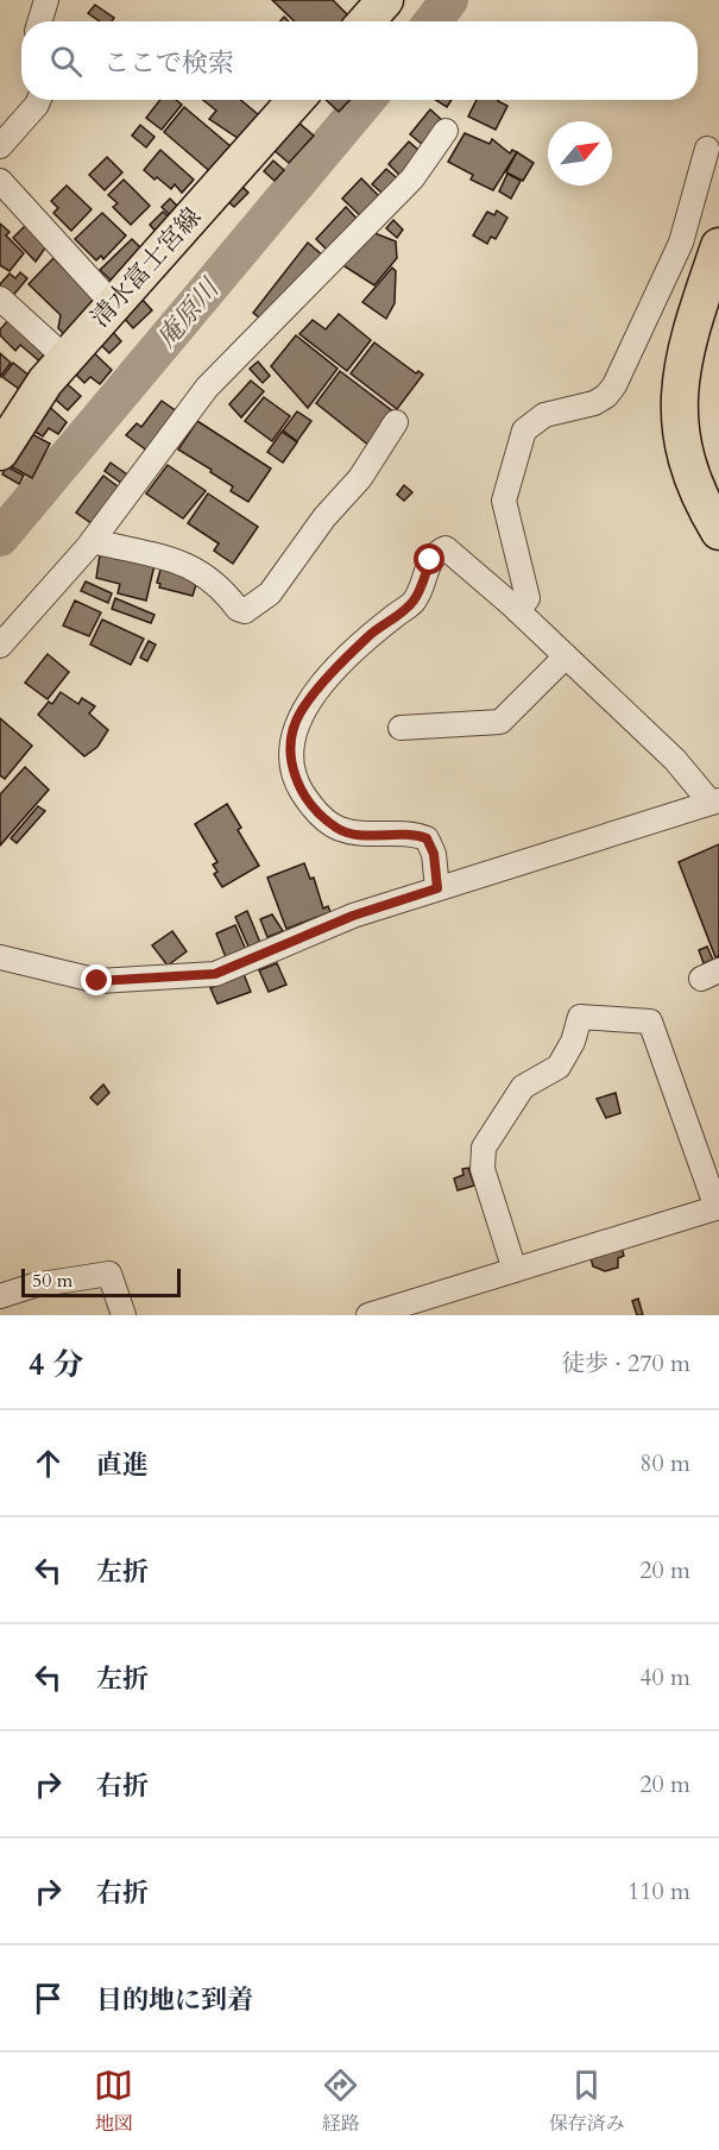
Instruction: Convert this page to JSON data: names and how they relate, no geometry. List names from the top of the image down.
{
  "streets": {
    "main road": ["清水富士宮線"]
  },
  "water": ["庵原川"],
  "scale_bar": "50 m",
  "north": "top right",
  "page": {
    "search": "ここで検索",
    "scale": "50 m",
    "heading": ["4 分", "徒歩 · 270 m"],
    "list": [
      ["直進", "80 m"],
      ["左折", "20 m"],
      ["左折", "40 m"],
      ["右折", "20 m"],
      ["右折", "110 m"],
      "目的地に到着"
    ],
    "nav": ["地図", "経路", "保存済み"]
  }
}
